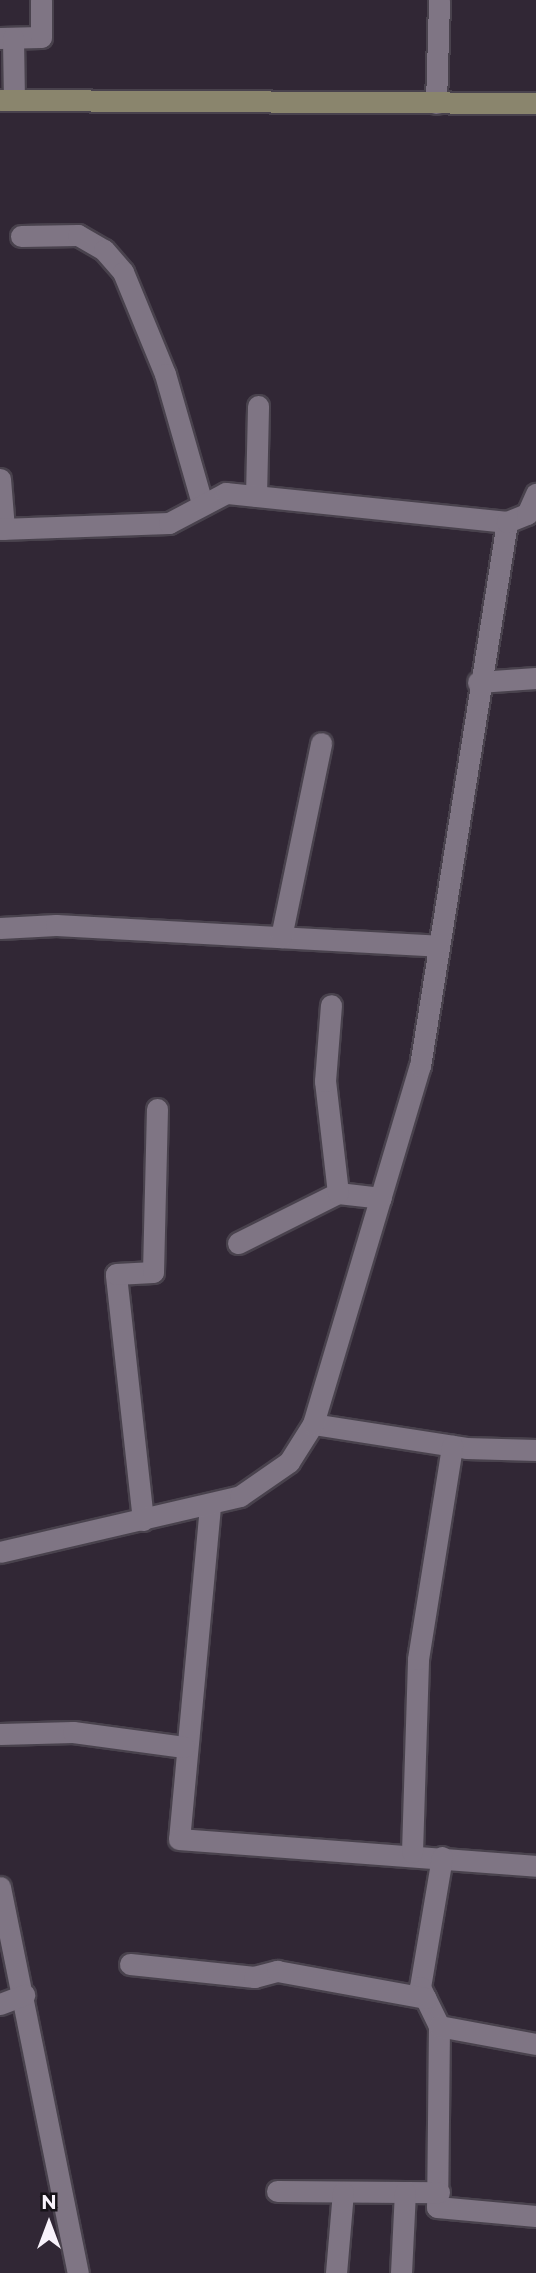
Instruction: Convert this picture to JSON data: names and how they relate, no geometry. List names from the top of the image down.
{
  "north": "top"
}
